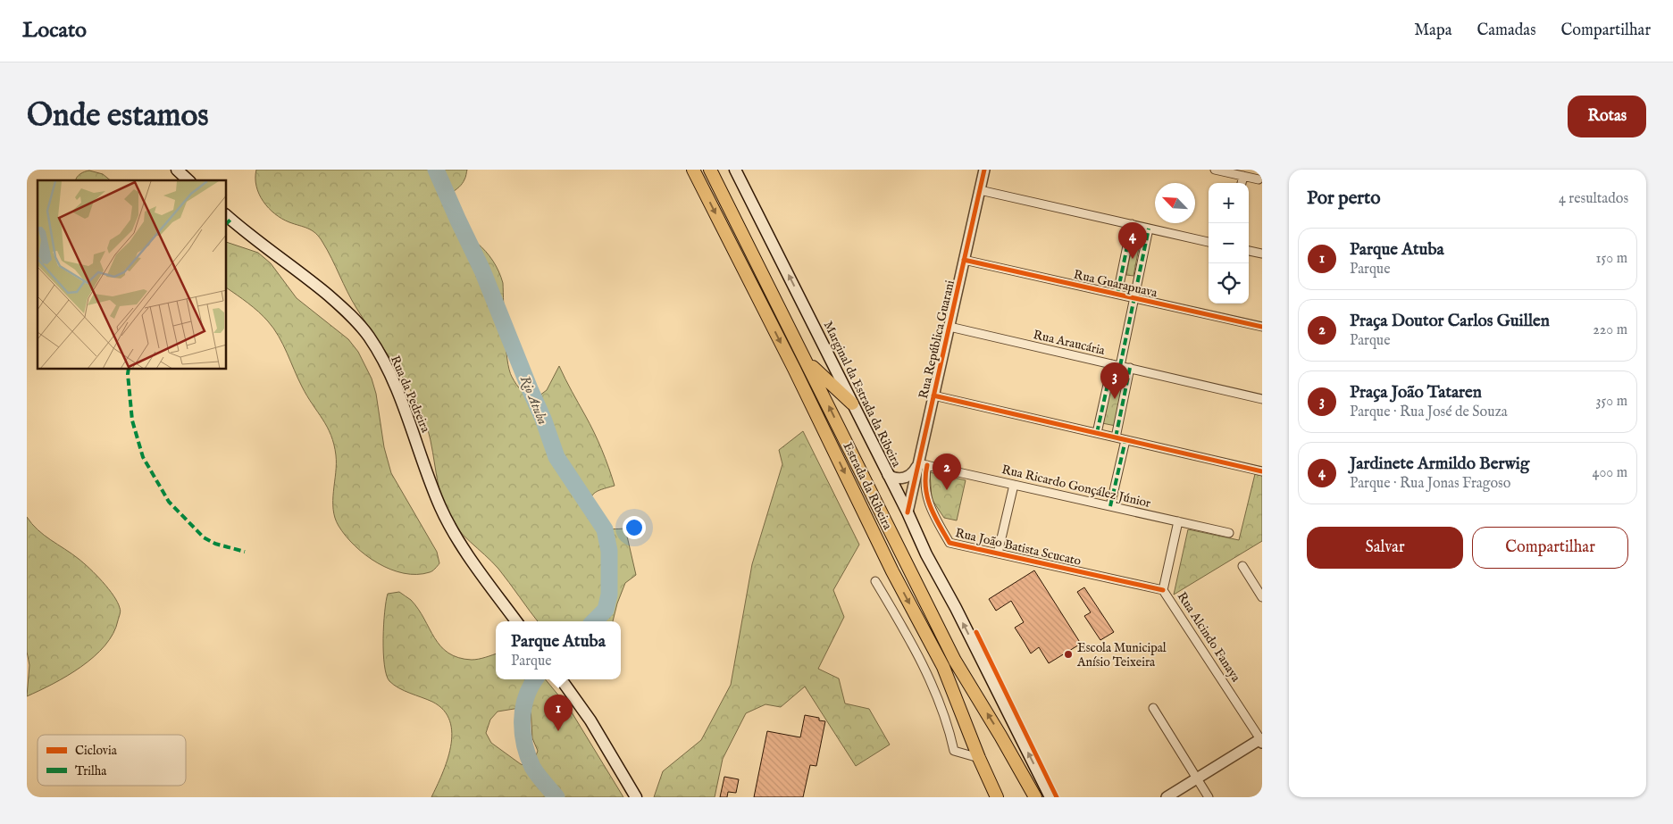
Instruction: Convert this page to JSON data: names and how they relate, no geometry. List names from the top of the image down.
{
  "streets": {
    "main road": ["Rua da Pedreira", "Marginal da Estrada da Ribeira", "Estrada da Ribeira"],
    "street": [
      "Rua Guarapuava",
      "Rua República Guarani",
      "Rua Araucária",
      "Rua Ricardo Gonçález Júnior",
      "Rua João Batista Scucato",
      "Rua Alcindo Fanaya"
    ]
  },
  "crossings": [
    ["Rua Guarapuava", "Rua República Guarani"],
    ["Rua República Guarani", "Rua Araucária"],
    ["Rua República Guarani", "Marginal da Estrada da Ribeira"],
    ["Rua República Guarani", "Rua Ricardo Gonçález Júnior"],
    ["Rua República Guarani", "Rua João Batista Scucato"],
    ["Rua Ricardo Gonçález Júnior", "Rua João Batista Scucato"],
    ["Rua João Batista Scucato", "Rua Alcindo Fanaya"]
  ],
  "one_way": ["Marginal da Estrada da Ribeira"],
  "water": ["Rio Atuba"],
  "places": ["Escola Municipal Anísio Teixeira"],
  "legend": ["Ciclovia", "Trilha"],
  "north": "top left",
  "page": {
    "header": "Locato",
    "nav": ["Mapa", "Camadas", "Compartilhar"],
    "buttons": [
      "Rotas",
      ["Salvar", "Compartilhar"]
    ],
    "title": "Onde estamos",
    "heading": ["Por perto", "4 resultados"],
    "map_buttons": ["+", "−"],
    "pins": [
      "4",
      "3",
      "2",
      "1"
    ],
    "list": [
      {
        "mark": "1",
        "name": "Parque Atuba",
        "note": "Parque",
        "value": "150 m"
      },
      {
        "mark": "2",
        "name": "Praça Doutor Carlos Guillen",
        "note": "Parque",
        "value": "220 m"
      },
      {
        "mark": "3",
        "name": "Praça João Tataren",
        "note": "Parque · Rua José de Souza",
        "value": "350 m"
      },
      {
        "mark": "4",
        "name": "Jardinete Armildo Berwig",
        "note": "Parque · Rua Jonas Fragoso",
        "value": "400 m"
      }
    ],
    "popup": ["Parque Atuba", "Parque"]
  }
}
